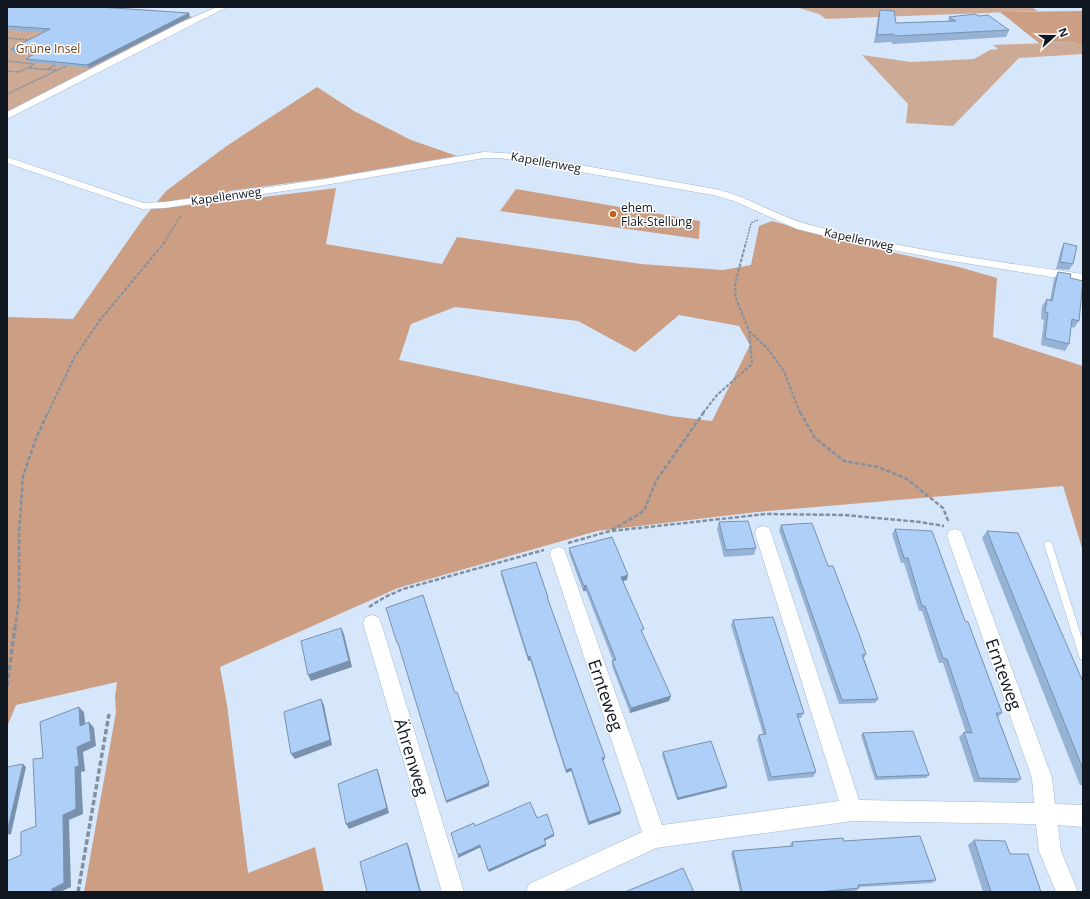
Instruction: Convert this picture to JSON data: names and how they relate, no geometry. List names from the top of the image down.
{
  "streets": {
    "street": ["Kapellenweg", "Ernteweg", "Ährenweg"]
  },
  "parks": ["Grüne Insel"],
  "places": ["ehem. Flak-Stellung"],
  "north": "right"
}
